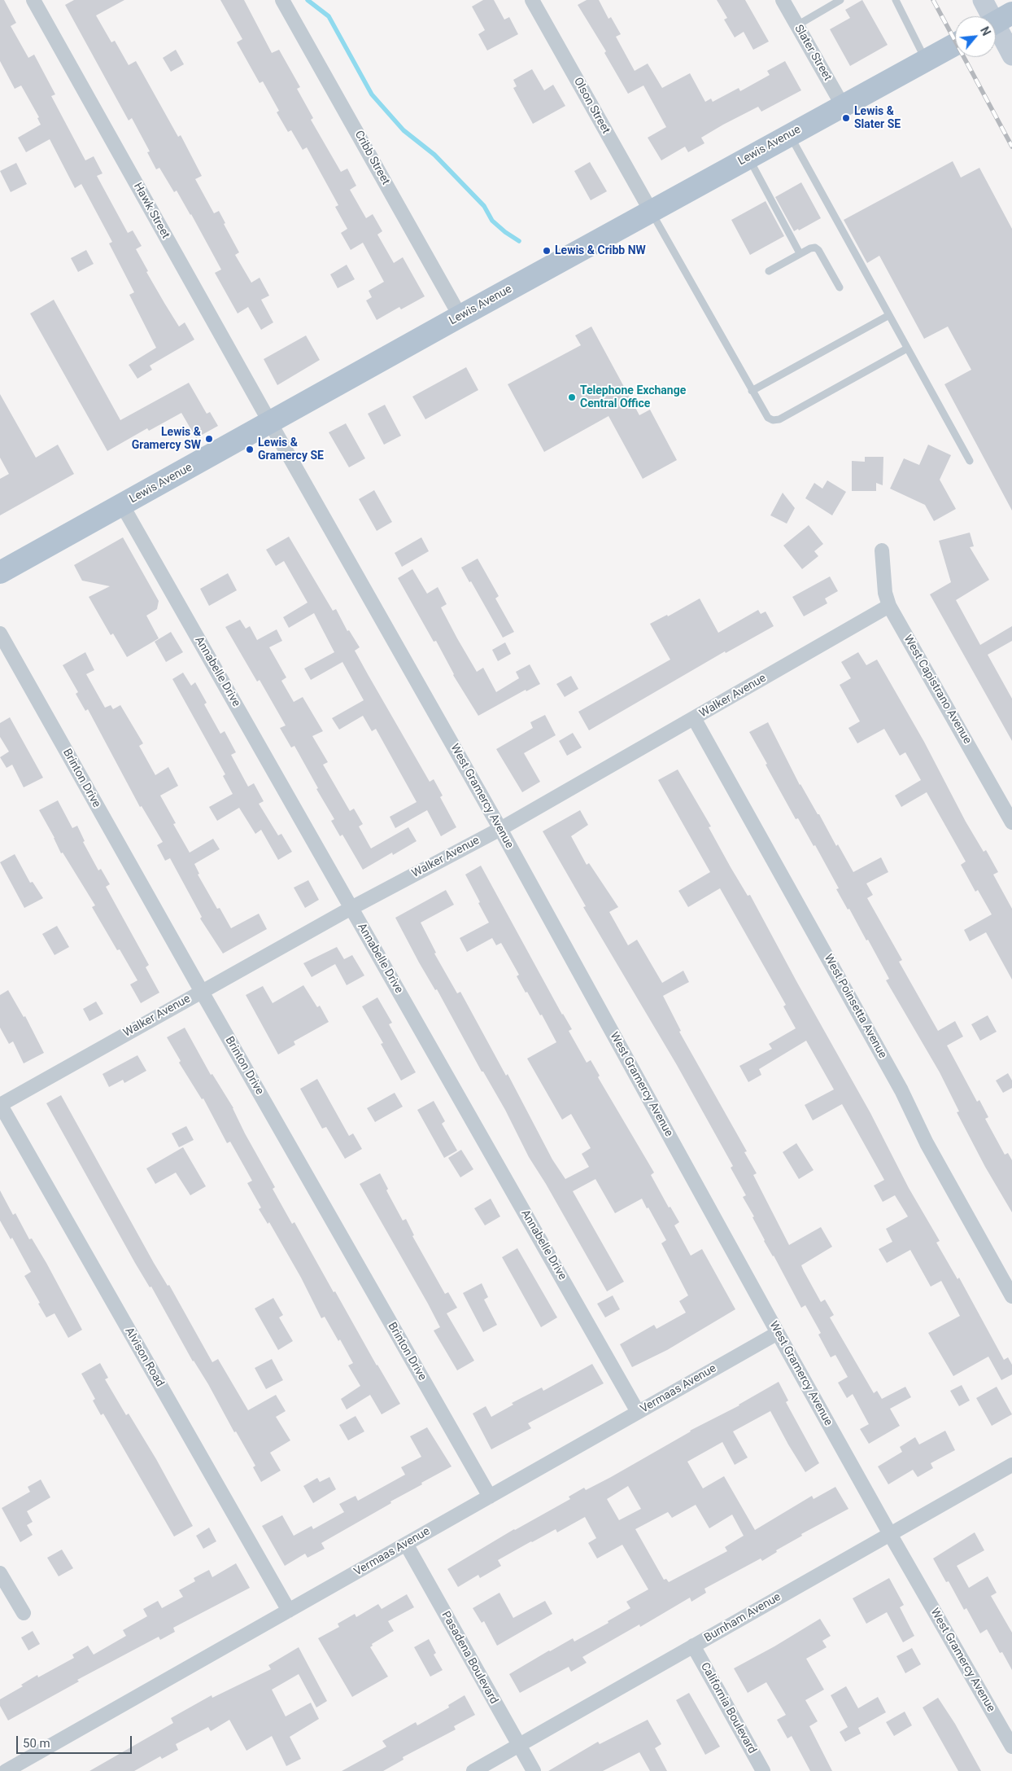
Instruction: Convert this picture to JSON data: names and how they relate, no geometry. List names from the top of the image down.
{
  "streets": {
    "main road": ["Lewis Avenue"],
    "street": [
      "Slater Street",
      "Olson Street",
      "Cribb Street",
      "Hawk Street",
      "Annabelle Drive",
      "West Capistrano Avenue",
      "Walker Avenue",
      "Brinton Drive",
      "West Gramercy Avenue",
      "West Poinsetta Avenue",
      "Alvison Road",
      "Vermaas Avenue",
      "Burnham Avenue",
      "Pasadena Boulevard",
      "California Boulevard"
    ]
  },
  "crossings": [
    ["Slater Street", "Lewis Avenue"],
    ["Olson Street", "Lewis Avenue"],
    ["Lewis Avenue", "Cribb Street"],
    ["Lewis Avenue", "Hawk Street"],
    ["Lewis Avenue", "Annabelle Drive"],
    ["Lewis Avenue", "West Gramercy Avenue"],
    ["Hawk Street", "West Gramercy Avenue"],
    ["Annabelle Drive", "Walker Avenue"],
    ["Annabelle Drive", "Vermaas Avenue"],
    ["West Capistrano Avenue", "Walker Avenue"],
    ["Walker Avenue", "Brinton Drive"],
    ["Walker Avenue", "West Gramercy Avenue"],
    ["Walker Avenue", "West Poinsetta Avenue"],
    ["Walker Avenue", "Alvison Road"],
    ["Brinton Drive", "Vermaas Avenue"],
    ["West Gramercy Avenue", "Vermaas Avenue"],
    ["West Gramercy Avenue", "Burnham Avenue"],
    ["Alvison Road", "Vermaas Avenue"],
    ["Vermaas Avenue", "Pasadena Boulevard"],
    ["Burnham Avenue", "Pasadena Boulevard"],
    ["Burnham Avenue", "California Boulevard"]
  ],
  "places": [
    "Lewis & Slater SE",
    "Lewis & Cribb NW",
    "Telephone Exchange Central Office",
    "Lewis & Gramercy SW",
    "Lewis & Gramercy SE"
  ],
  "scale_bar": "50 m",
  "north": "top right"
}
